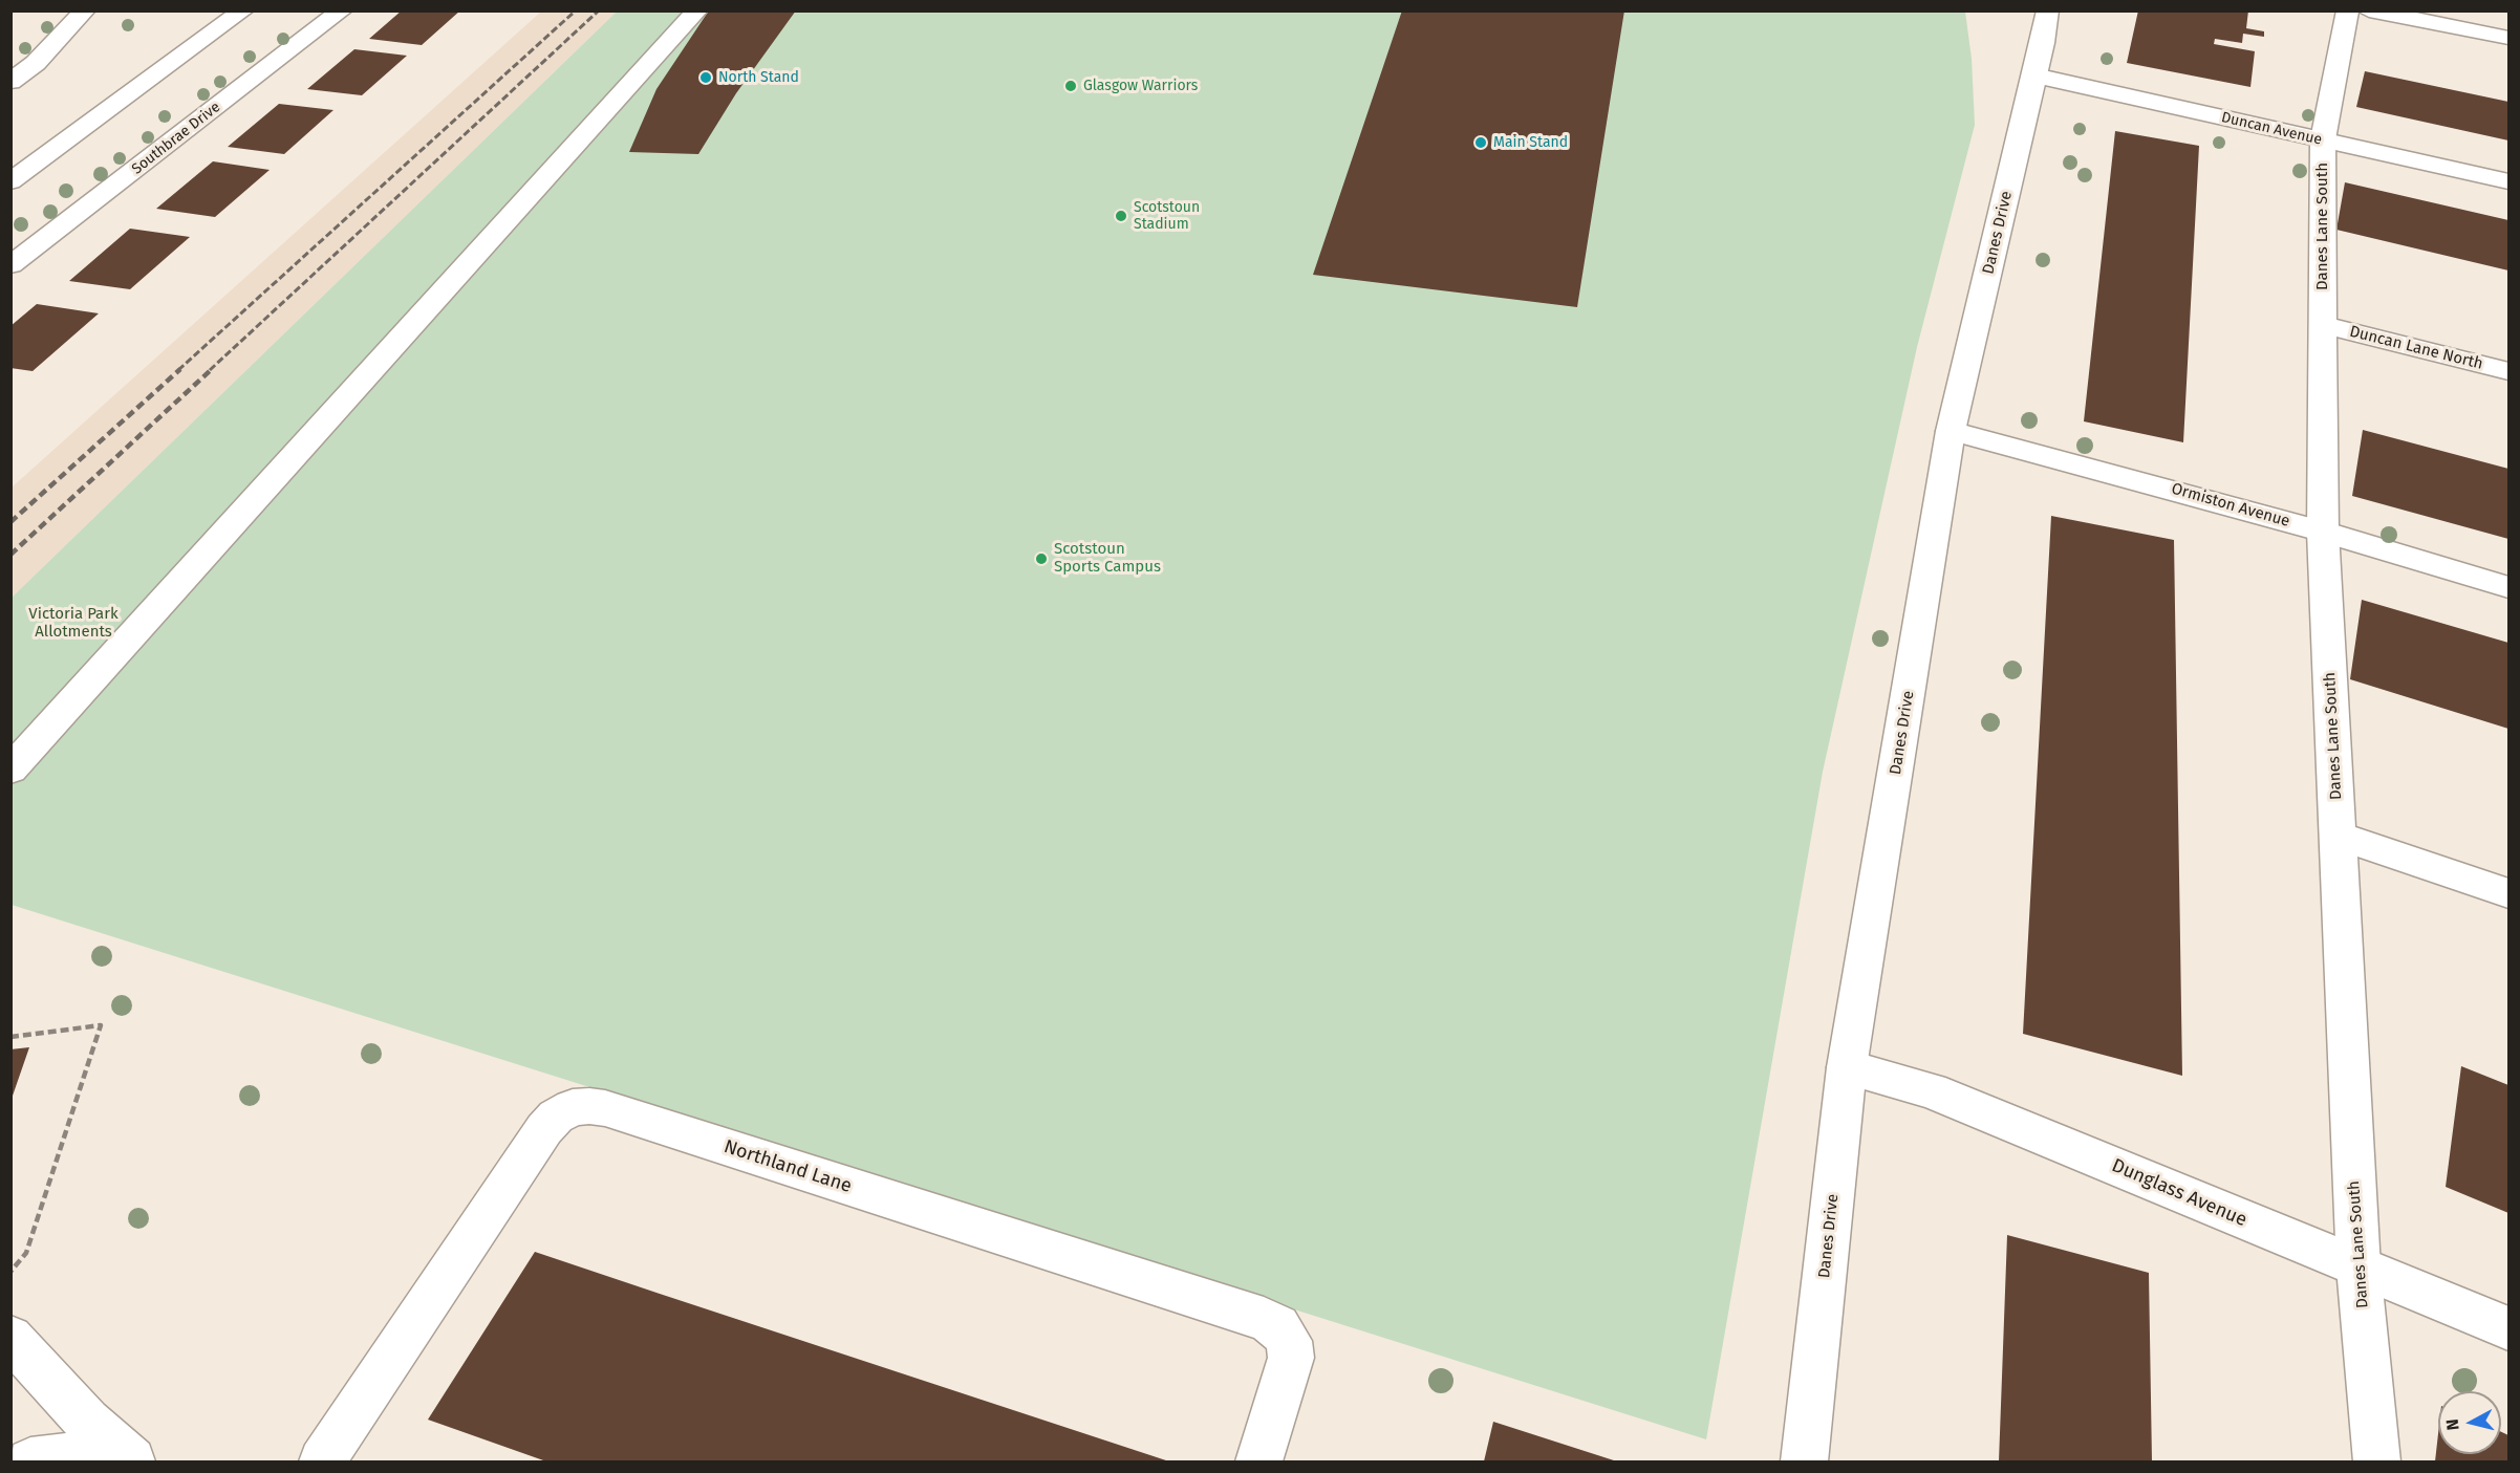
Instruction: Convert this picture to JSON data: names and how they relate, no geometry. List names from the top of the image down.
{
  "streets": {
    "street": [
      "Duncan Avenue",
      "Southbrae Drive",
      "Danes Lane South",
      "Danes Drive",
      "Duncan Lane North",
      "Ormiston Avenue",
      "Northland Lane",
      "Dunglass Avenue"
    ]
  },
  "crossings": [
    ["Duncan Avenue", "Danes Lane South"],
    ["Duncan Avenue", "Danes Drive"],
    ["Danes Lane South", "Duncan Lane North"],
    ["Danes Lane South", "Ormiston Avenue"],
    ["Danes Lane South", "Dunglass Avenue"],
    ["Danes Drive", "Ormiston Avenue"],
    ["Danes Drive", "Dunglass Avenue"]
  ],
  "parks": ["Victoria Park Allotments"],
  "places": [
    "North Stand",
    "Glasgow Warriors",
    "Main Stand",
    "Scotstoun Stadium",
    "Scotstoun Sports Campus"
  ],
  "north": "left"
}
